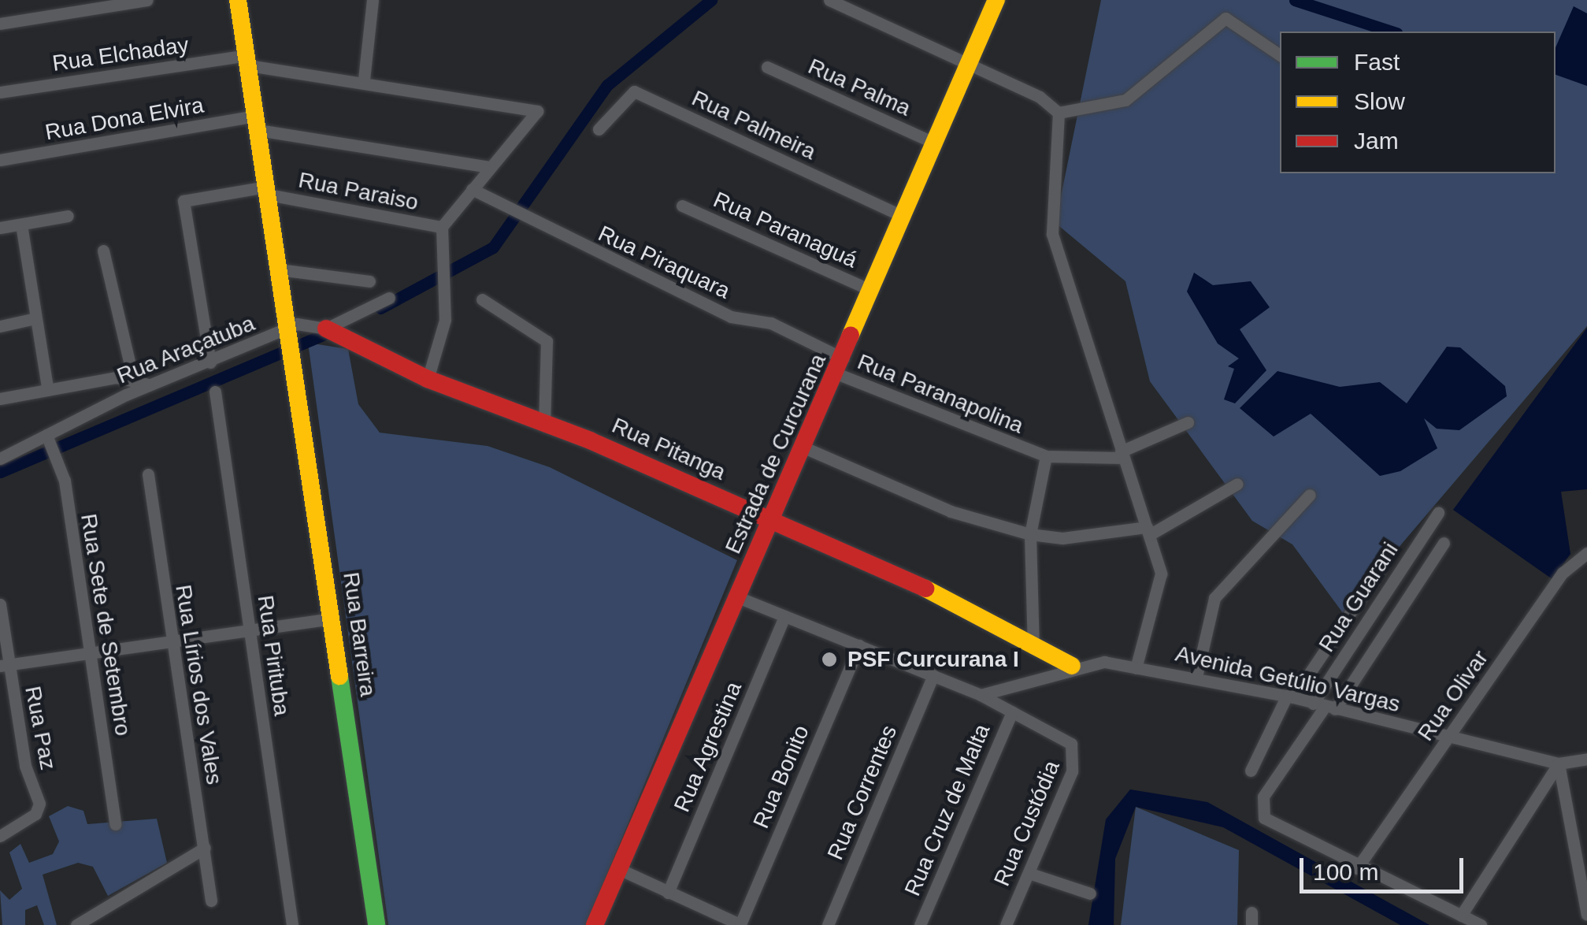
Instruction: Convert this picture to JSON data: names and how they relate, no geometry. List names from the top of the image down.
{
  "streets": {
    "street": [
      "Rua Elchaday",
      "Rua Palma",
      "Rua Dona Elvira",
      "Rua Palmeira",
      "Rua Paraiso",
      "Rua Paranaguá",
      "Rua Piraquara",
      "Rua Araçatuba",
      "Rua Paranapolina",
      "Rua Pitanga",
      "Estrada de Curcurana",
      "Rua Guarani",
      "Rua Sete de Setembro",
      "Rua Barreira",
      "Rua Pirituba",
      "Avenida Getúlio Vargas",
      "Rua Lírios dos Vales",
      "Rua Olivar",
      "Rua Paz",
      "Rua Agrestina",
      "Rua Bonito",
      "Rua Correntes",
      "Rua Cruz de Malta",
      "Rua Custódia"
    ]
  },
  "crossings": [
    ["Rua Elchaday", "Rua Dona Elvira"],
    ["Rua Elchaday", "Rua Barreira"],
    ["Rua Palma", "Estrada de Curcurana"],
    ["Rua Dona Elvira", "Rua Barreira"],
    ["Rua Palmeira", "Estrada de Curcurana"],
    ["Rua Paraiso", "Rua Barreira"],
    ["Rua Paranaguá", "Estrada de Curcurana"],
    ["Rua Piraquara", "Rua Paranapolina"],
    ["Rua Piraquara", "Estrada de Curcurana"],
    ["Rua Araçatuba", "Rua Pitanga"],
    ["Rua Araçatuba", "Rua Sete de Setembro"],
    ["Rua Araçatuba", "Rua Barreira"],
    ["Rua Paranapolina", "Estrada de Curcurana"],
    ["Rua Pitanga", "Estrada de Curcurana"],
    ["Rua Pitanga", "Avenida Getúlio Vargas"],
    ["Rua Guarani", "Avenida Getúlio Vargas"],
    ["Avenida Getúlio Vargas", "Rua Olivar"],
    ["Rua Cruz de Malta", "Rua Custódia"]
  ],
  "places": ["PSF Curcurana I"],
  "legend": ["Fast", "Slow", "Jam"],
  "scale_bar": "100 m"
}
